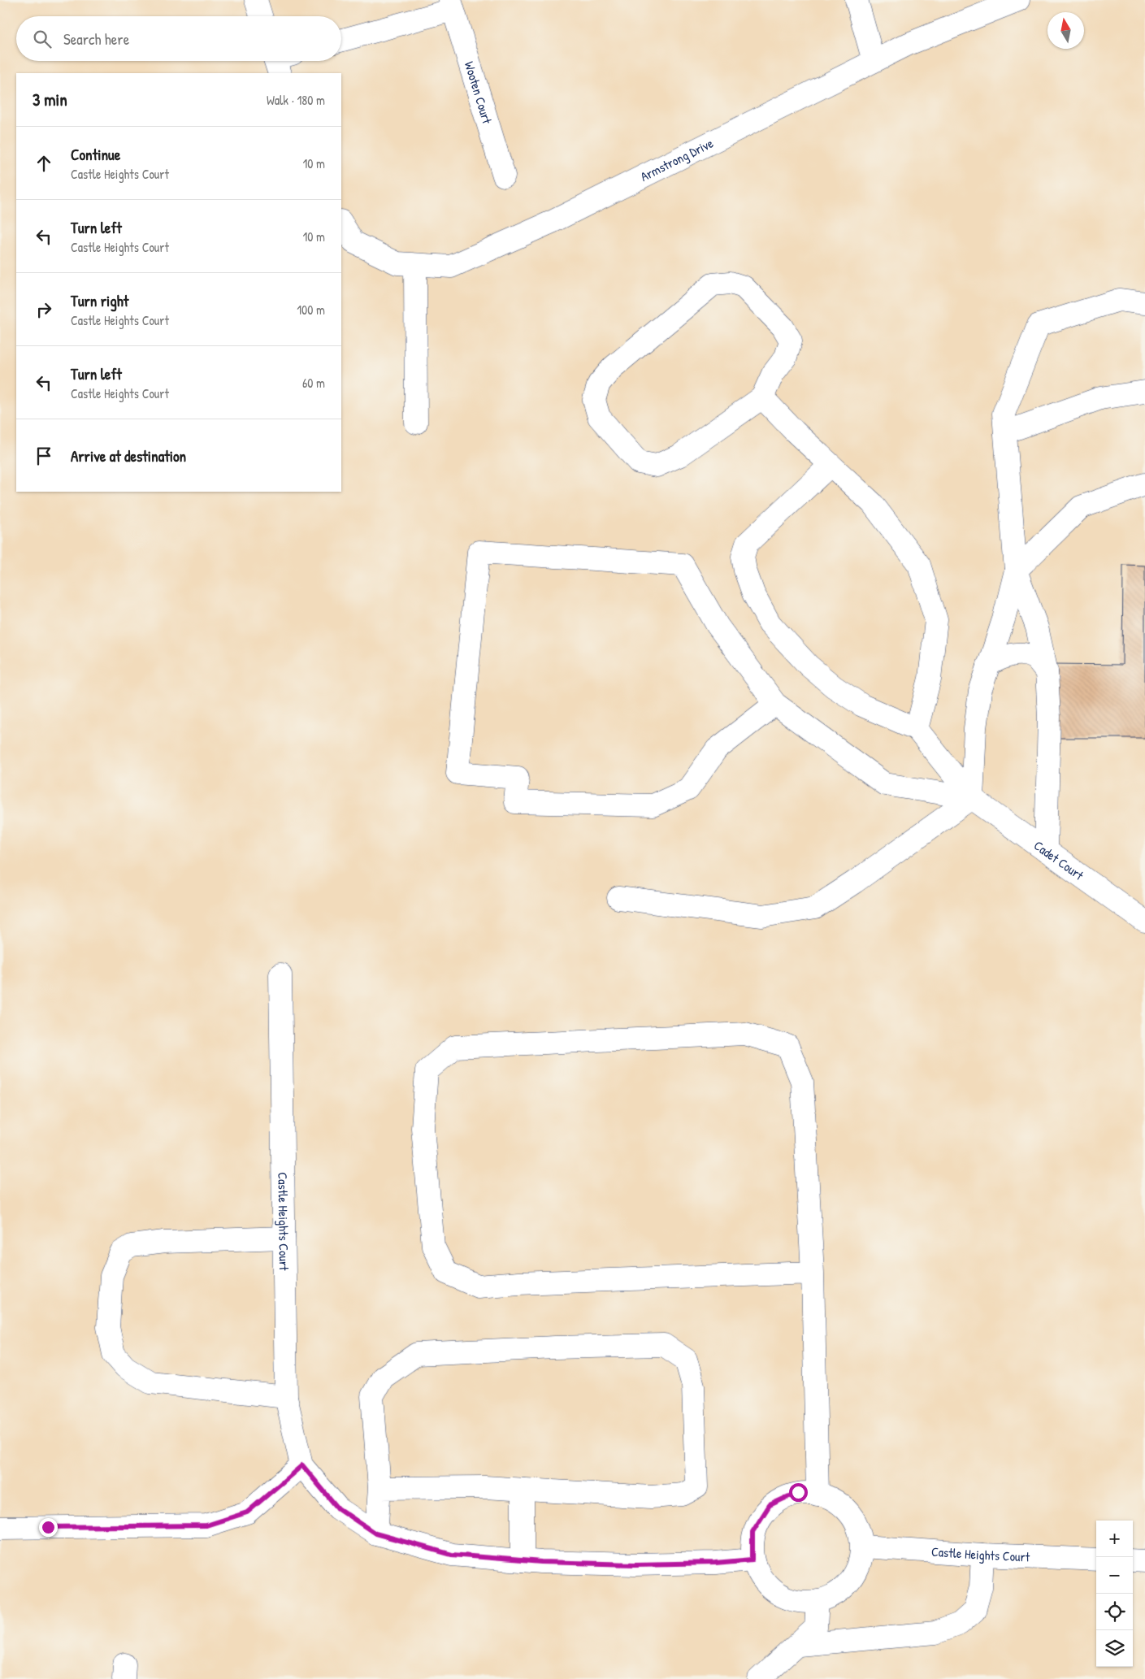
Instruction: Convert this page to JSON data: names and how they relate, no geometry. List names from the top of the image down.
{
  "streets": {
    "street": [
      "Wooten Court",
      "Armstrong Drive",
      "Cadet Court",
      "Castle Heights Court"
    ]
  },
  "north": "top",
  "page": {
    "search": "Search here",
    "heading": ["3 min", "Walk · 180 m"],
    "list": [
      ["Continue", "Castle Heights Court", "10 m"],
      ["Turn left", "Castle Heights Court", "10 m"],
      ["Turn right", "Castle Heights Court", "100 m"],
      ["Turn left", "Castle Heights Court", "60 m"],
      "Arrive at destination"
    ],
    "map_buttons": ["+", "−"]
  }
}
